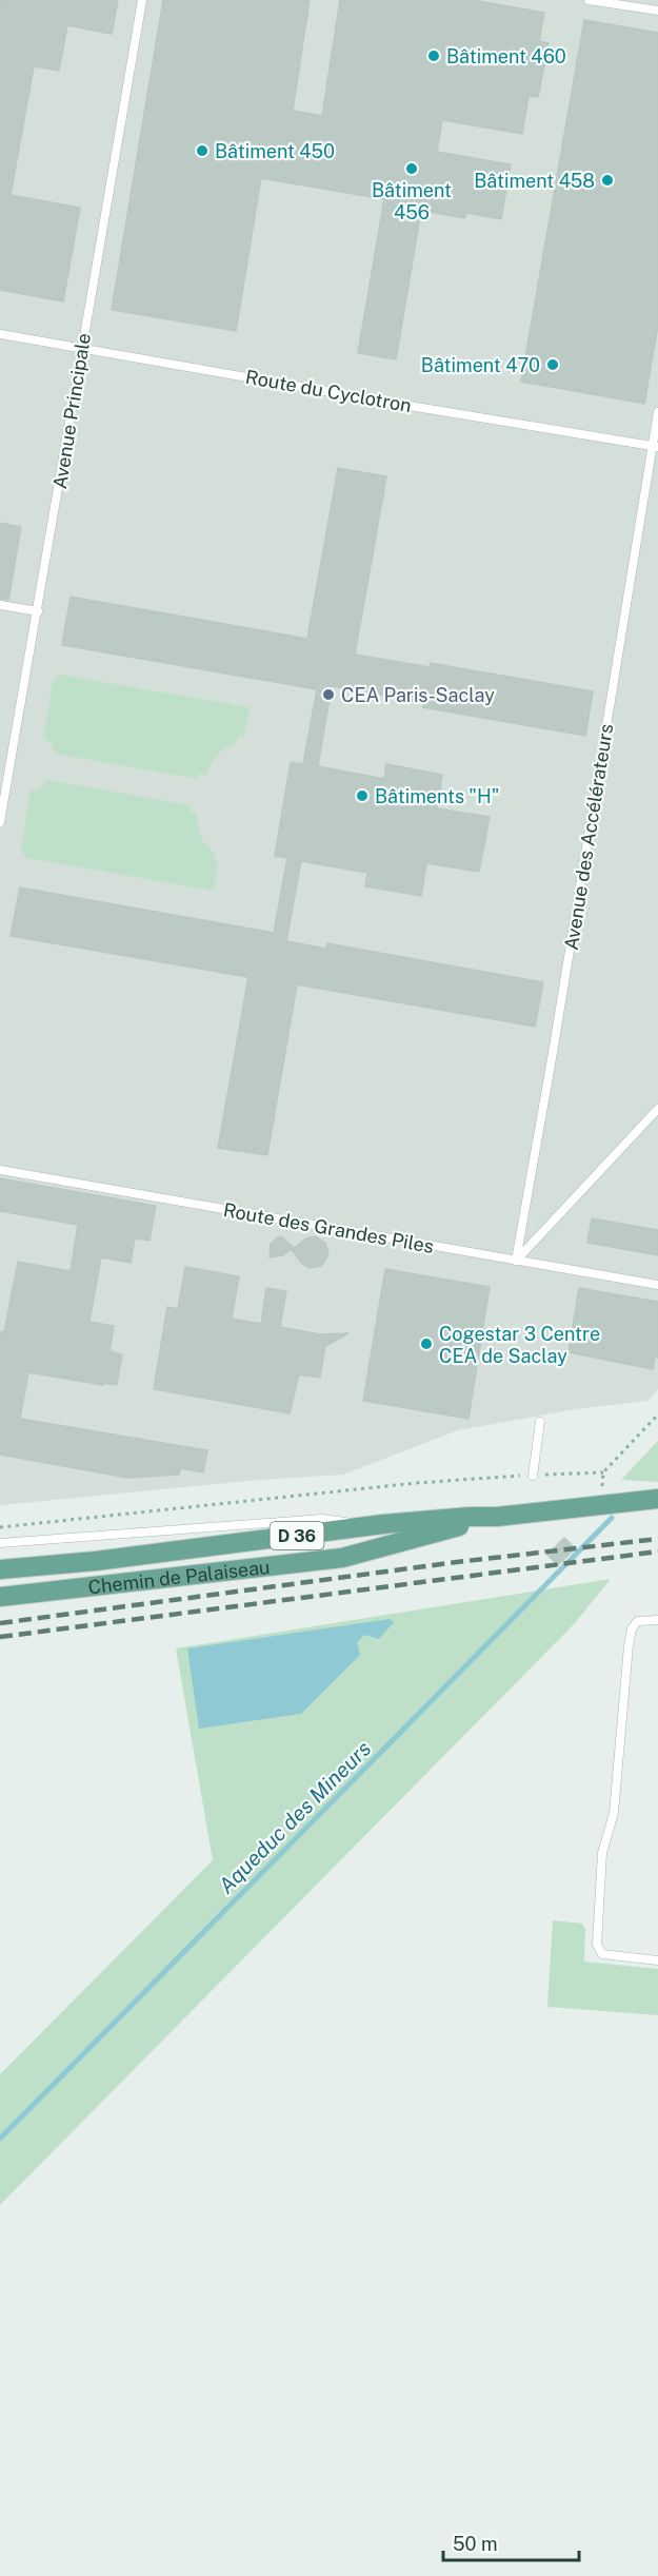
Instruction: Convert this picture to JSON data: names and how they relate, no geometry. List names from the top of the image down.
{
  "streets": {
    "main road": ["D 36", "Chemin de Palaiseau"],
    "lane": [
      "Route du Cyclotron",
      "Avenue Principale",
      "Avenue des Accélérateurs",
      "Route des Grandes Piles"
    ]
  },
  "crossings": [
    ["Route du Cyclotron", "Avenue Principale"],
    ["Route du Cyclotron", "Avenue des Accélérateurs"],
    ["Avenue des Accélérateurs", "Route des Grandes Piles"],
    ["D 36", "Chemin de Palaiseau"]
  ],
  "water": ["Aqueduc des Mineurs"],
  "places": [
    "Bâtiment 460",
    "Bâtiment 450",
    "Bâtiment 456",
    "Bâtiment 458",
    "Bâtiment 470",
    "CEA Paris-Saclay",
    "Bâtiments \"H\"",
    "Cogestar 3 Centre CEA de Saclay"
  ],
  "scale_bar": "50 m"
}
